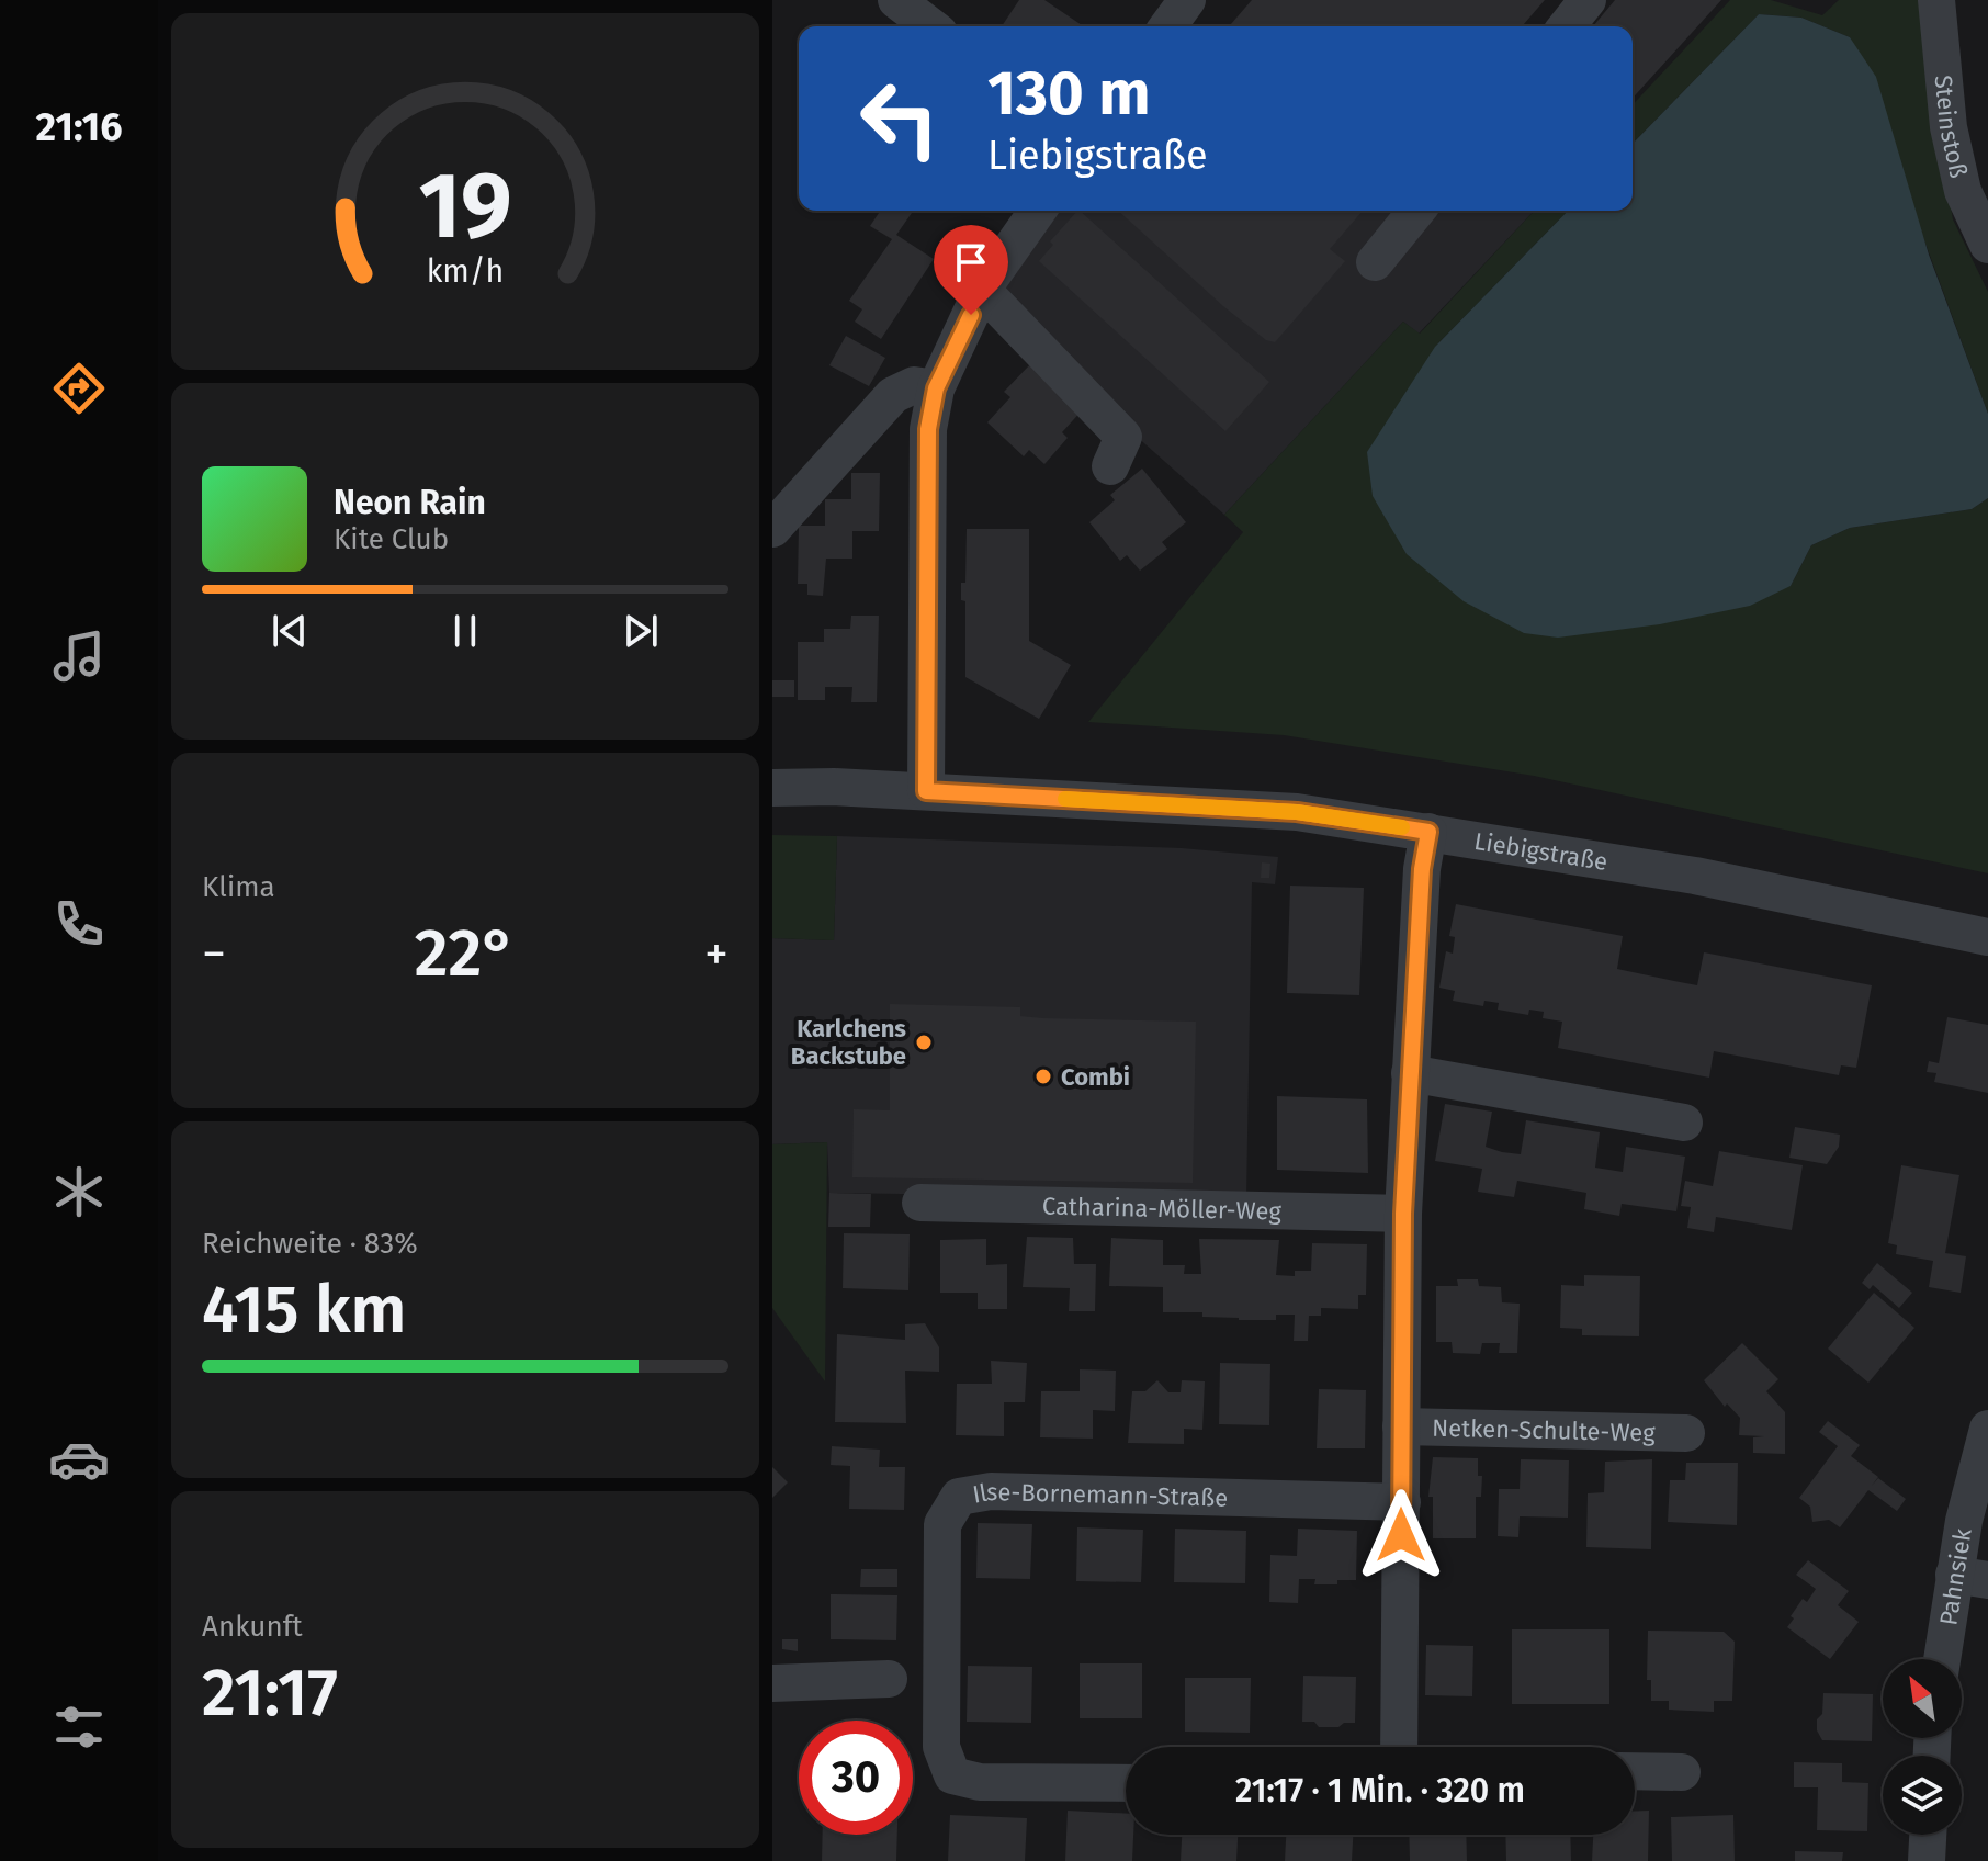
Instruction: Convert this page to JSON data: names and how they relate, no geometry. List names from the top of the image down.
{
  "streets": {
    "street": [
      "Steinstoß",
      "Liebigstraße",
      "Catharina-Möller-Weg",
      "Netken-Schulte-Weg",
      "Ilse-Bornemann-Straße",
      "Pahnsiek"
    ]
  },
  "places": ["Karlchens Backstube", "Combi"],
  "north": "top left",
  "page": {
    "tabs": "21:16",
    "turn": ["130 m", "Liebigstraße"],
    "song": ["Neon Rain", "Kite Club"],
    "tile": [
      "Klima",
      ["Reichweite · 83%", "415 km"],
      ["Ankunft", "21:17"]
    ],
    "heat": ["−", "22°", "+"],
    "limit": "30",
    "trip": "21:17 · 1 Min. · 320 m",
    "gauge": ["19", "km/h"]
  }
}
